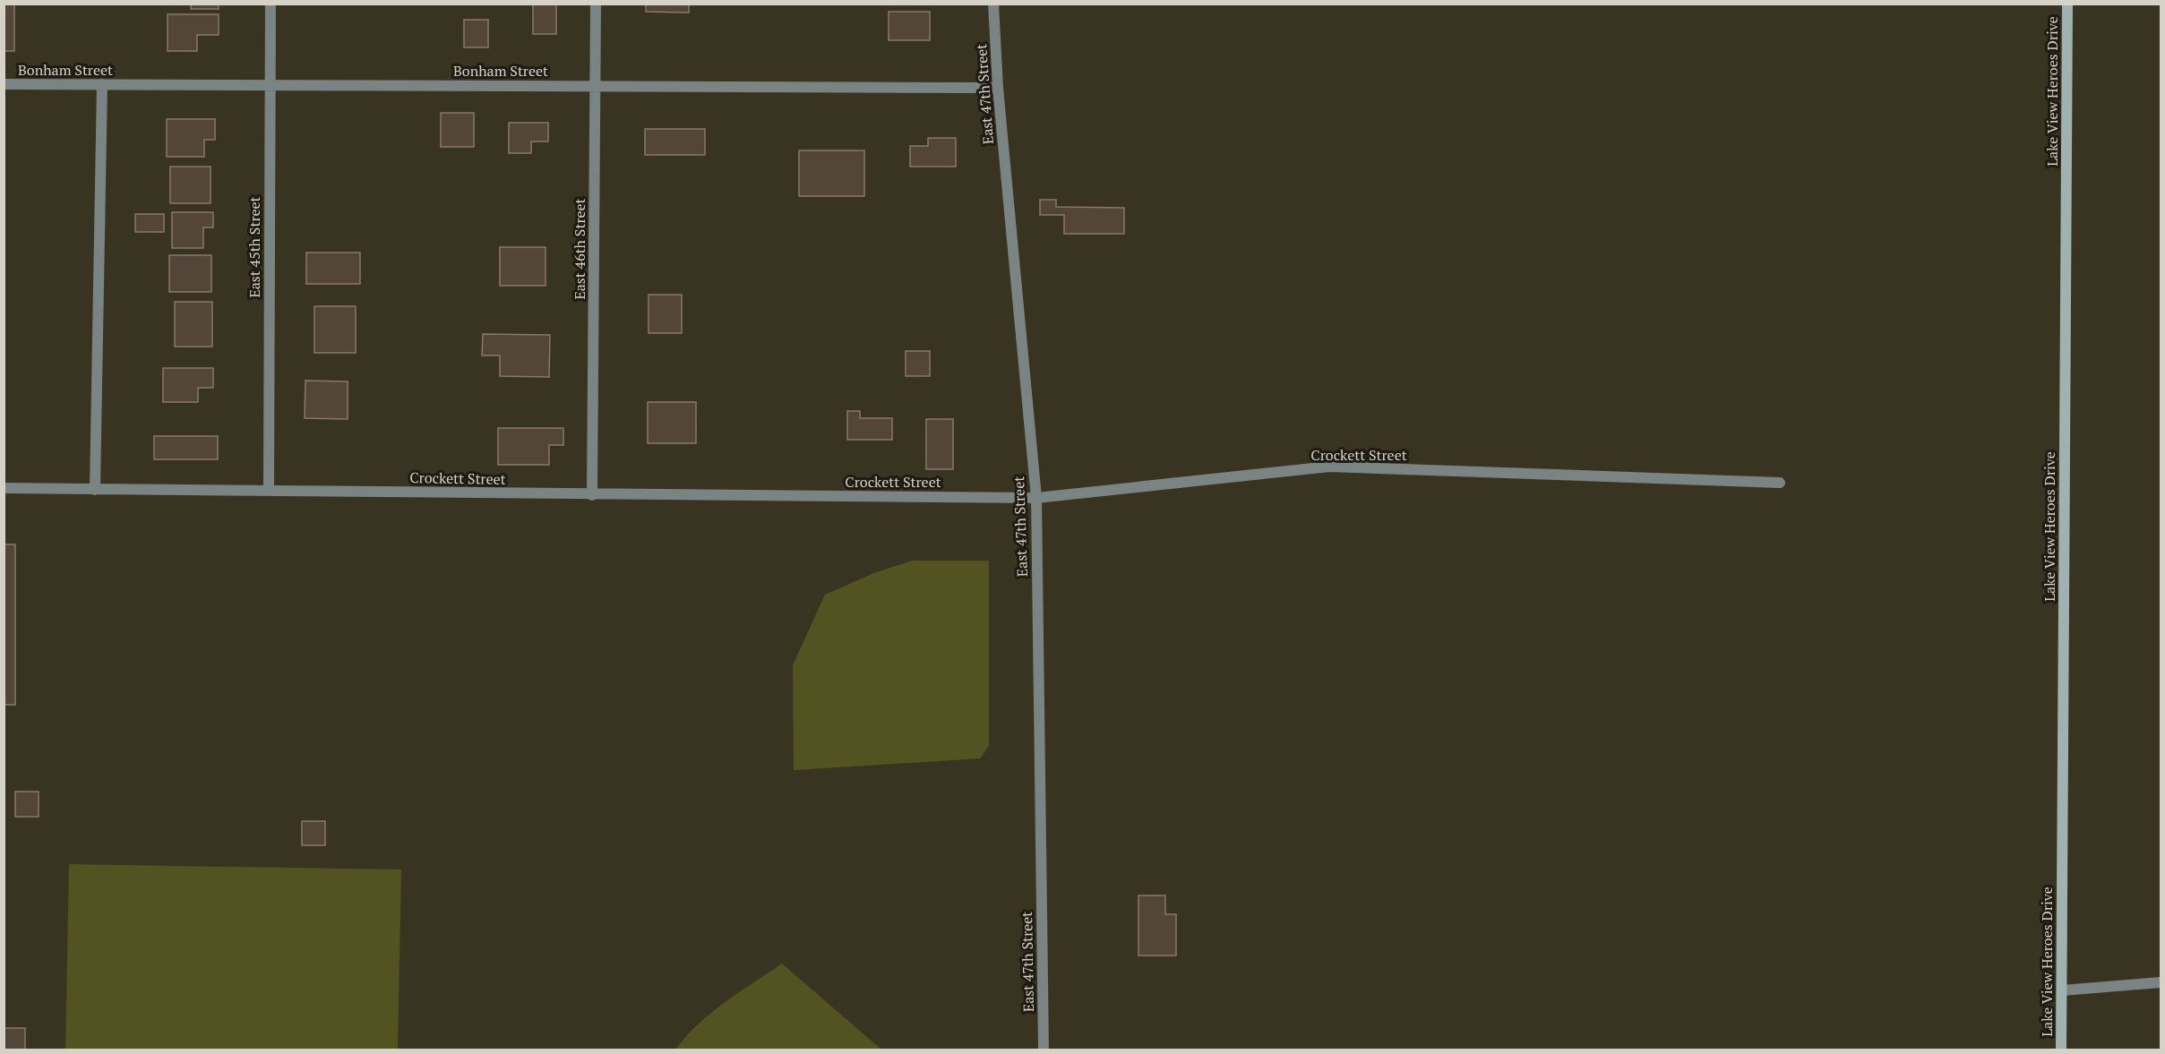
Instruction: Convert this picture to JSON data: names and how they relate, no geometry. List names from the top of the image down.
{
  "streets": {
    "street": [
      "Bonham Street",
      "Lake View Heroes Drive",
      "East 47th Street",
      "East 45th Street",
      "East 46th Street",
      "Crockett Street"
    ]
  },
  "crossings": [
    ["Bonham Street", "East 47th Street"],
    ["Bonham Street", "East 45th Street"],
    ["Bonham Street", "East 46th Street"],
    ["East 47th Street", "Crockett Street"],
    ["East 45th Street", "Crockett Street"],
    ["East 46th Street", "Crockett Street"]
  ]
}
